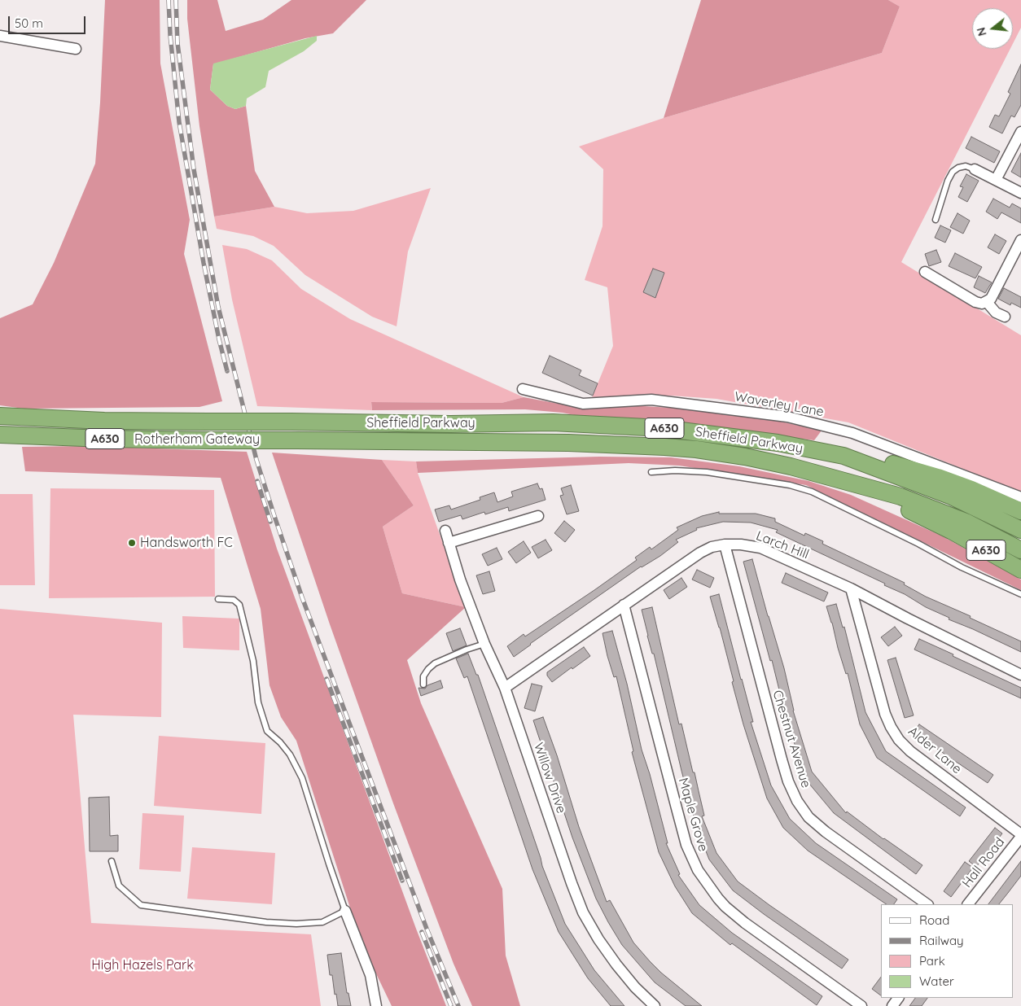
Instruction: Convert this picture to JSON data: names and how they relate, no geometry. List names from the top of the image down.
{
  "streets": {
    "highway": ["Sheffield Parkway", "A630", "Rotherham Gateway"],
    "street": [
      "Waverley Lane",
      "Larch Hill",
      "Chestnut Avenue",
      "Alder Lane",
      "Willow Drive",
      "Maple Grove",
      "Hall Road"
    ]
  },
  "crossings": [
    ["Sheffield Parkway", "A630"],
    ["Sheffield Parkway", "Rotherham Gateway"],
    ["Larch Hill", "Chestnut Avenue"],
    ["Larch Hill", "Alder Lane"],
    ["Larch Hill", "Willow Drive"],
    ["Larch Hill", "Maple Grove"],
    ["Alder Lane", "Hall Road"]
  ],
  "parks": ["High Hazels Park"],
  "places": ["Handsworth FC"],
  "legend": [
    "Road",
    "Railway",
    "Park",
    "Water"
  ],
  "scale_bar": "50 m",
  "north": "left"
}
